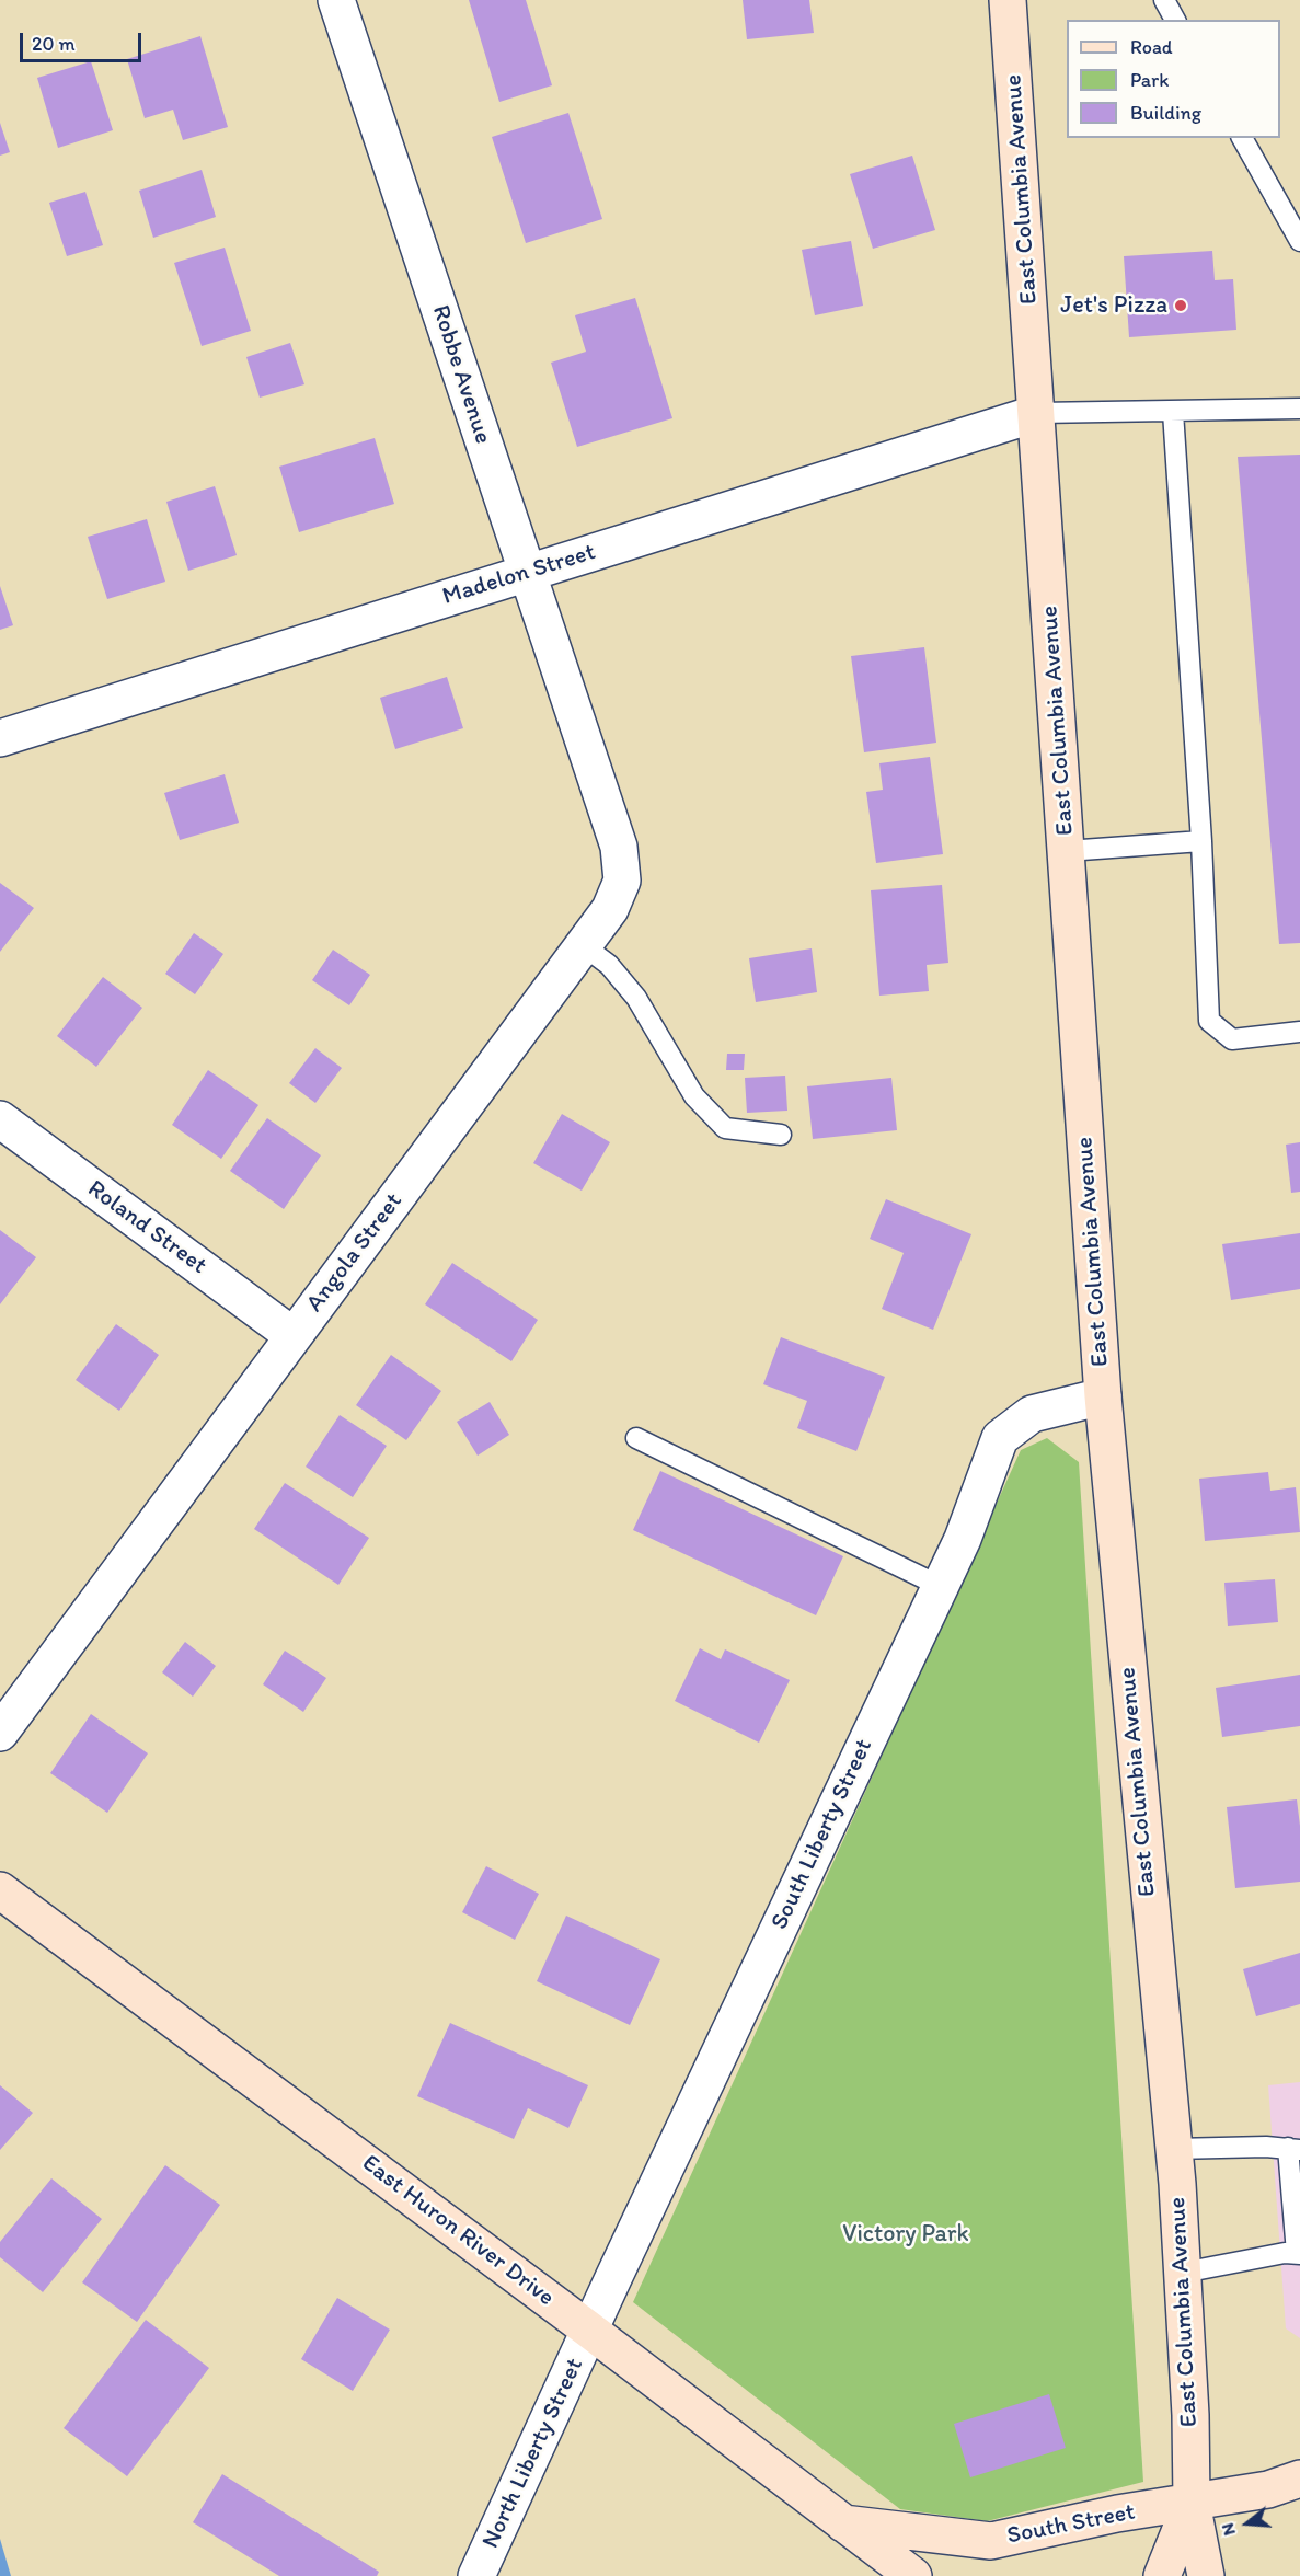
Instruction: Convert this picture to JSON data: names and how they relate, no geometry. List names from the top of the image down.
{
  "streets": {
    "street": [
      "East Columbia Avenue",
      "Robbe Avenue",
      "Madelon Street",
      "Roland Street",
      "Angola Street",
      "South Liberty Street",
      "East Huron River Drive",
      "North Liberty Street",
      "South Street"
    ]
  },
  "crossings": [
    ["East Columbia Avenue", "Madelon Street"],
    ["East Columbia Avenue", "South Liberty Street"],
    ["East Columbia Avenue", "South Street"],
    ["Robbe Avenue", "Madelon Street"],
    ["Robbe Avenue", "Angola Street"],
    ["Roland Street", "Angola Street"],
    ["South Liberty Street", "East Huron River Drive"],
    ["South Liberty Street", "North Liberty Street"],
    ["East Huron River Drive", "North Liberty Street"],
    ["East Huron River Drive", "South Street"]
  ],
  "parks": ["Victory Park"],
  "places": ["Jet's Pizza"],
  "legend": ["Road", "Park", "Building"],
  "scale_bar": "20 m",
  "north": "left"
}
